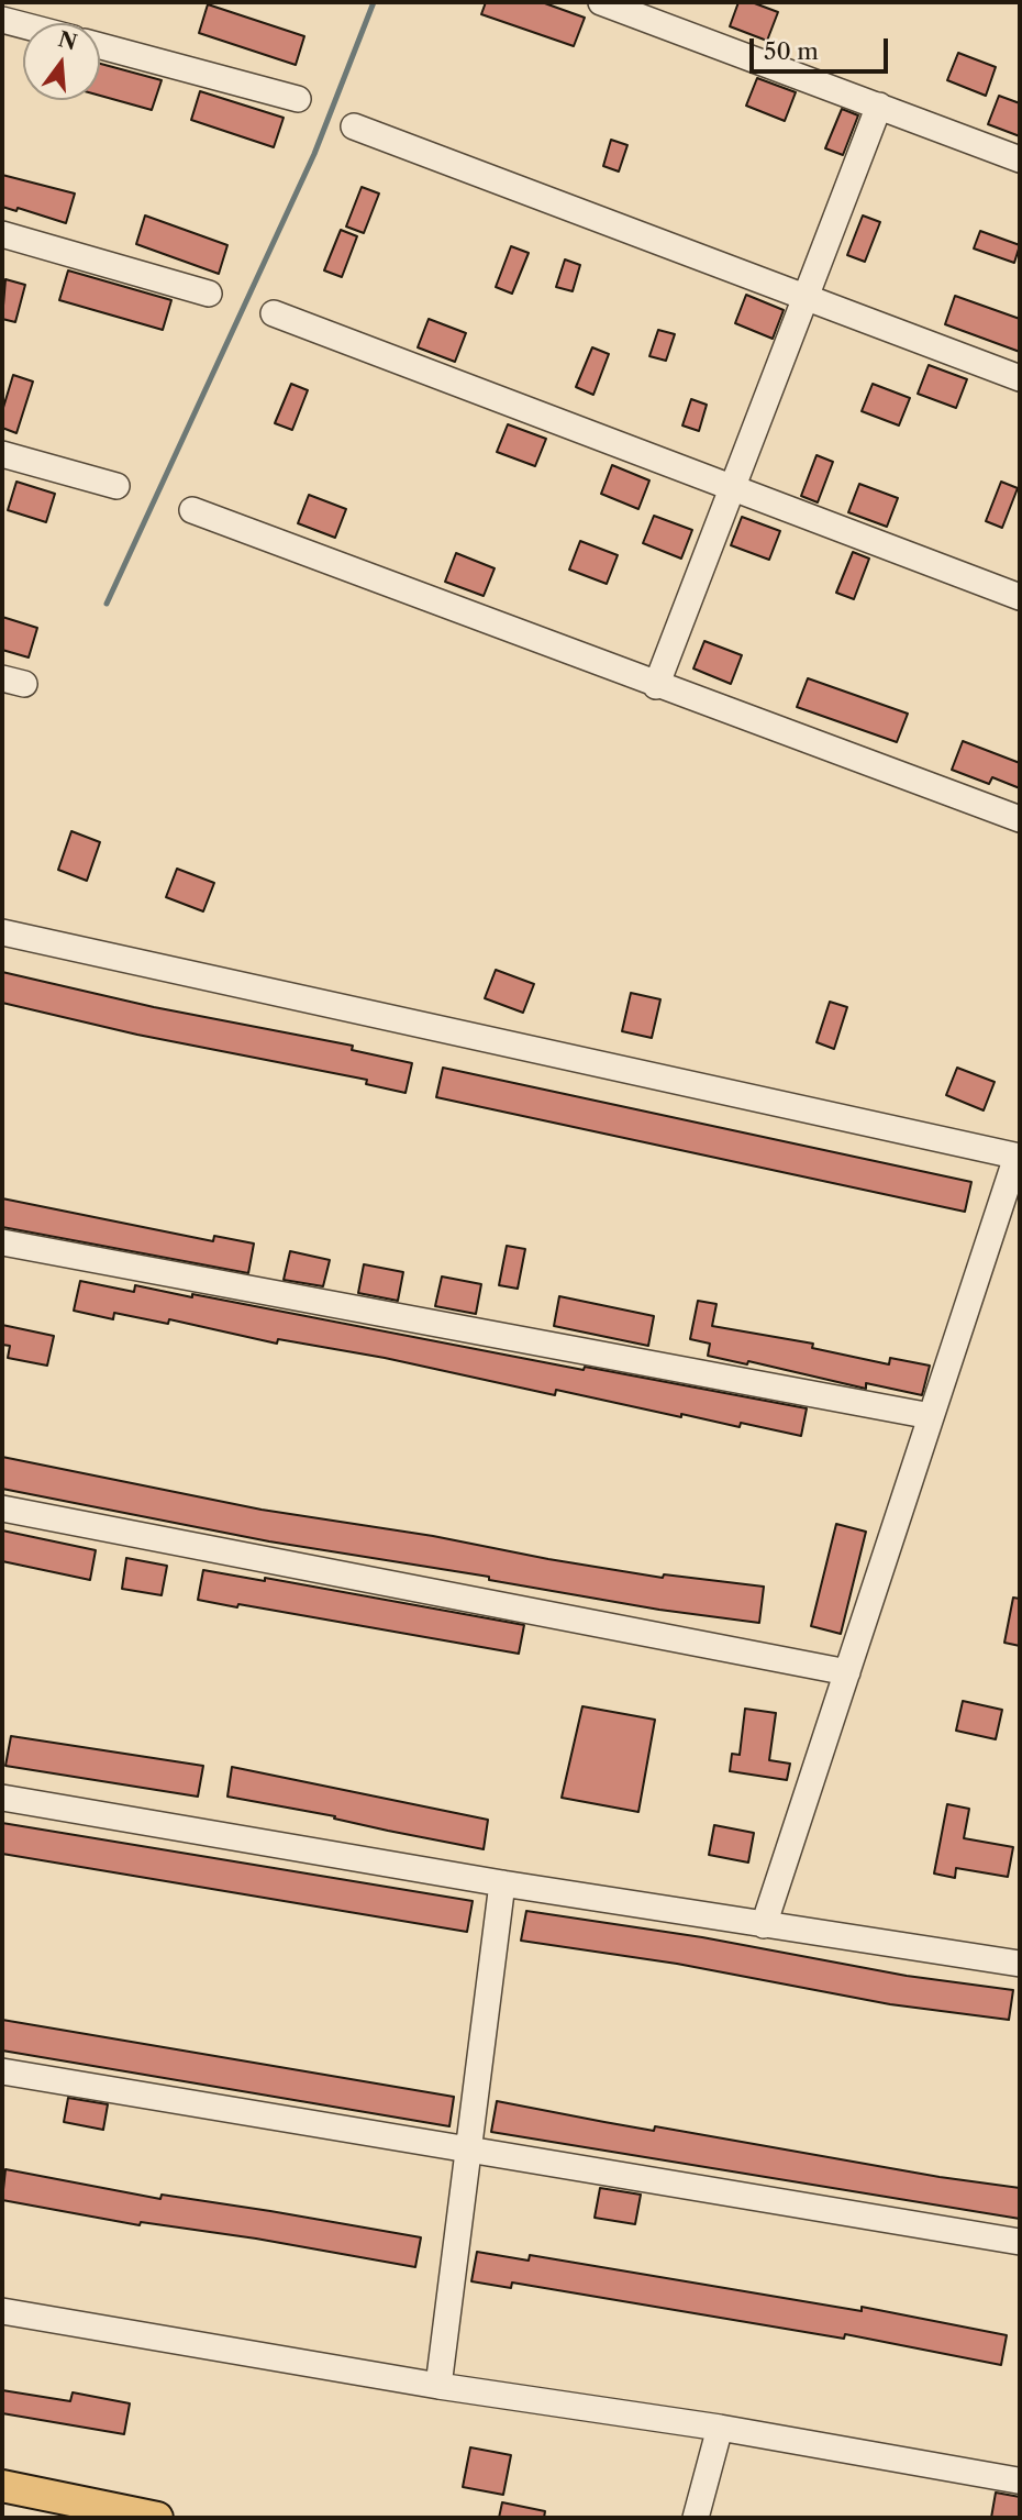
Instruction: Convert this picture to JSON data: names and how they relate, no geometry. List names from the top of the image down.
{
  "scale_bar": "50 m",
  "north": "top"
}
